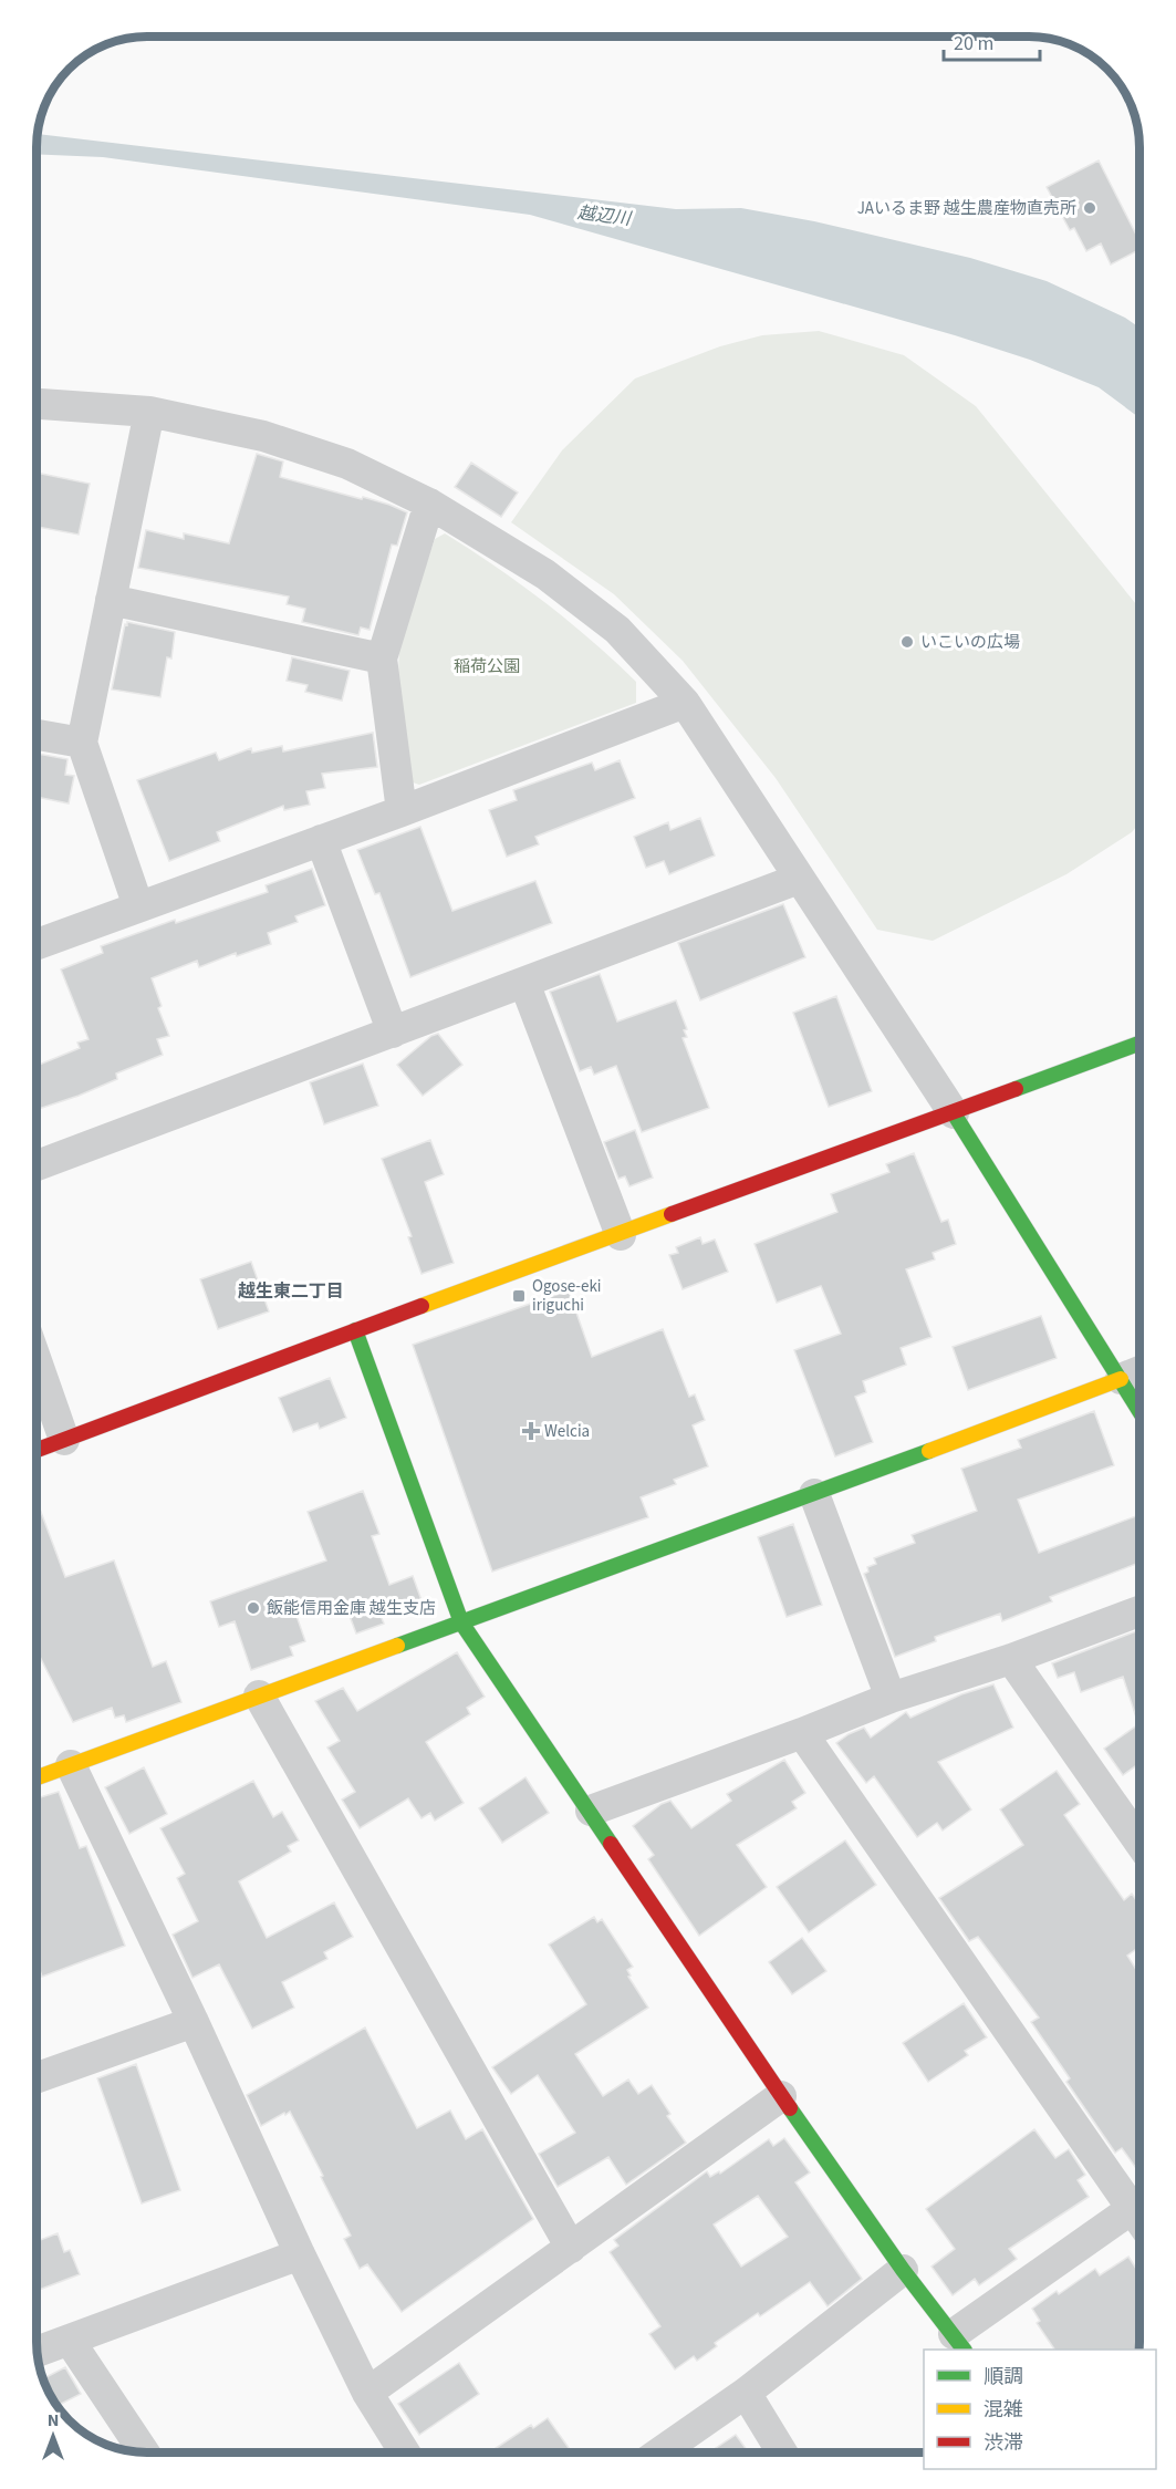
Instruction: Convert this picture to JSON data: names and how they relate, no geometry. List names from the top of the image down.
{
  "districts": ["越生東二丁目"],
  "water": ["越辺川"],
  "parks": ["稲荷公園"],
  "places": {
    "other": ["JAいるま野 越生農産物直売所", "いこいの広場", "飯能信用金庫 越生支店"],
    "transit": ["Ogose-eki iriguchi"],
    "health": ["Welcia"]
  },
  "legend": ["順調", "混雑", "渋滞"],
  "scale_bar": "20 m",
  "north": "top"
}
